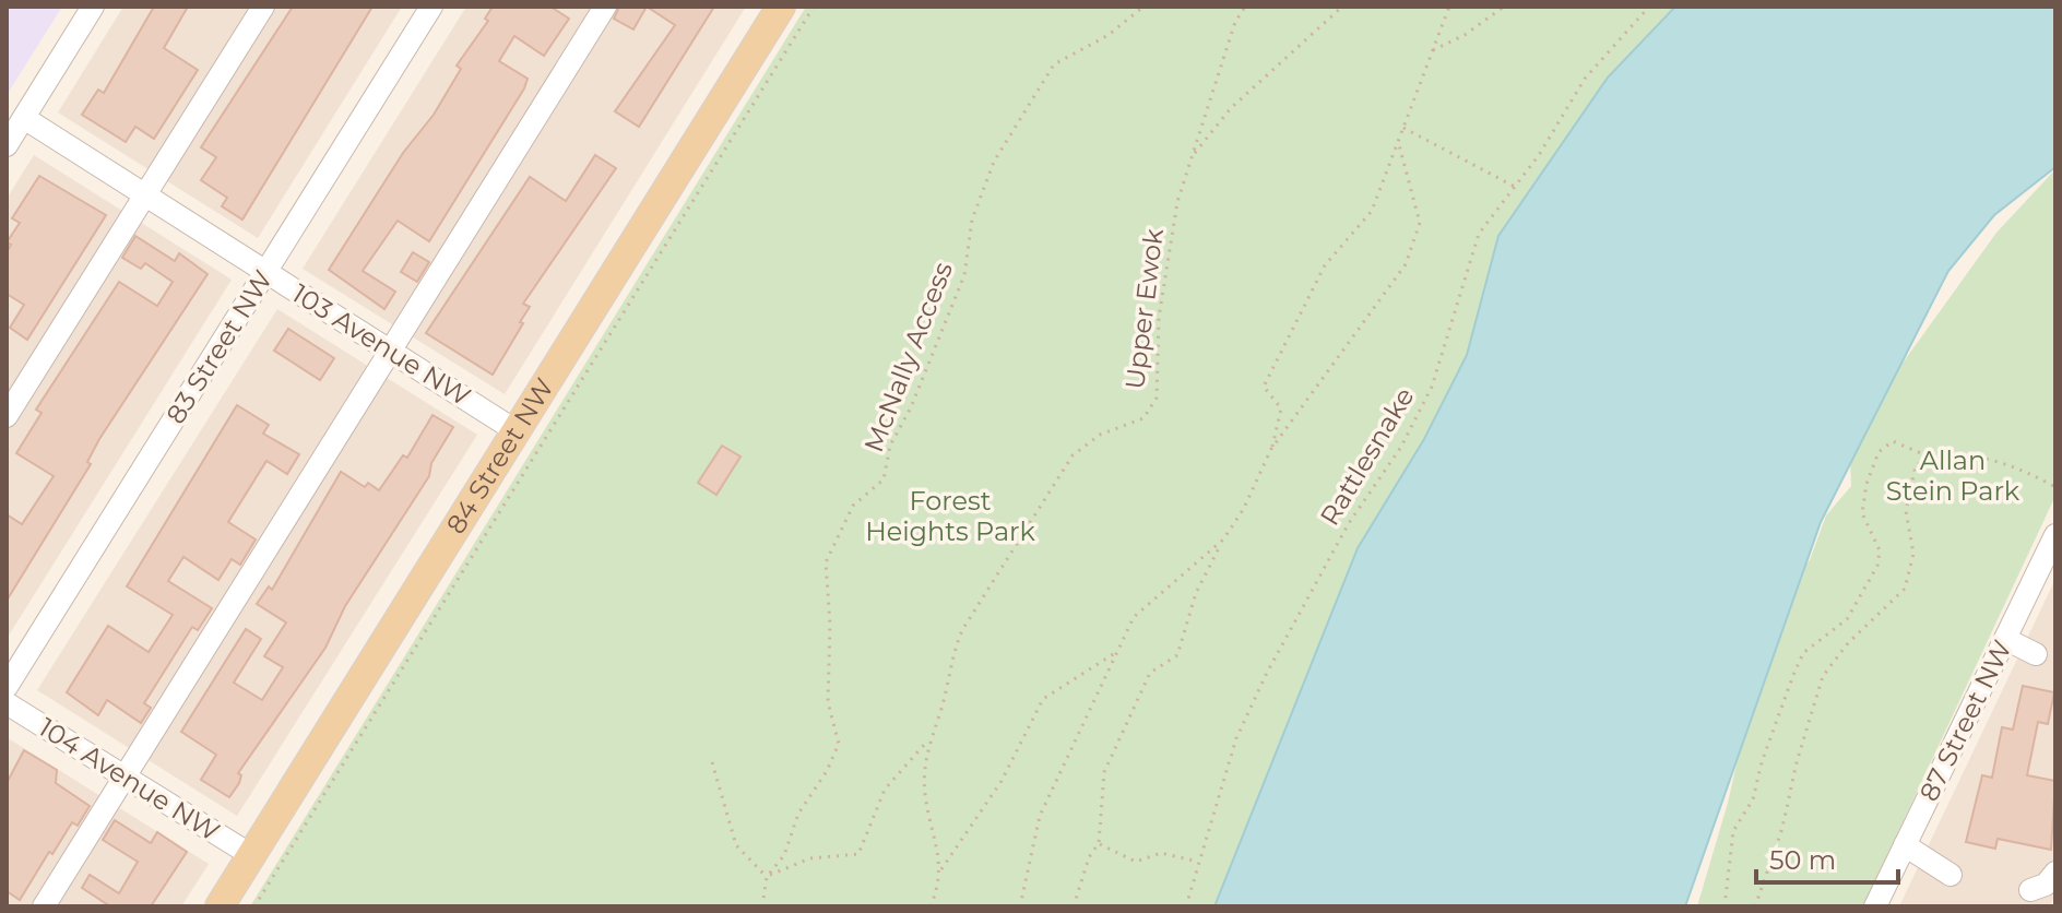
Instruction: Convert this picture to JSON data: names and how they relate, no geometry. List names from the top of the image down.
{
  "streets": {
    "main road": ["84 Street NW"],
    "street": [
      "103 Avenue NW",
      "83 Street NW",
      "87 Street NW",
      "104 Avenue NW"
    ],
    "path": ["Upper Ewok", "McNally Access", "Rattlesnake"]
  },
  "crossings": [
    ["103 Avenue NW", "83 Street NW"],
    ["103 Avenue NW", "84 Street NW"],
    ["84 Street NW", "104 Avenue NW"]
  ],
  "parks": ["Allan Stein Park", "Forest Heights Park"],
  "scale_bar": "50 m"
}
